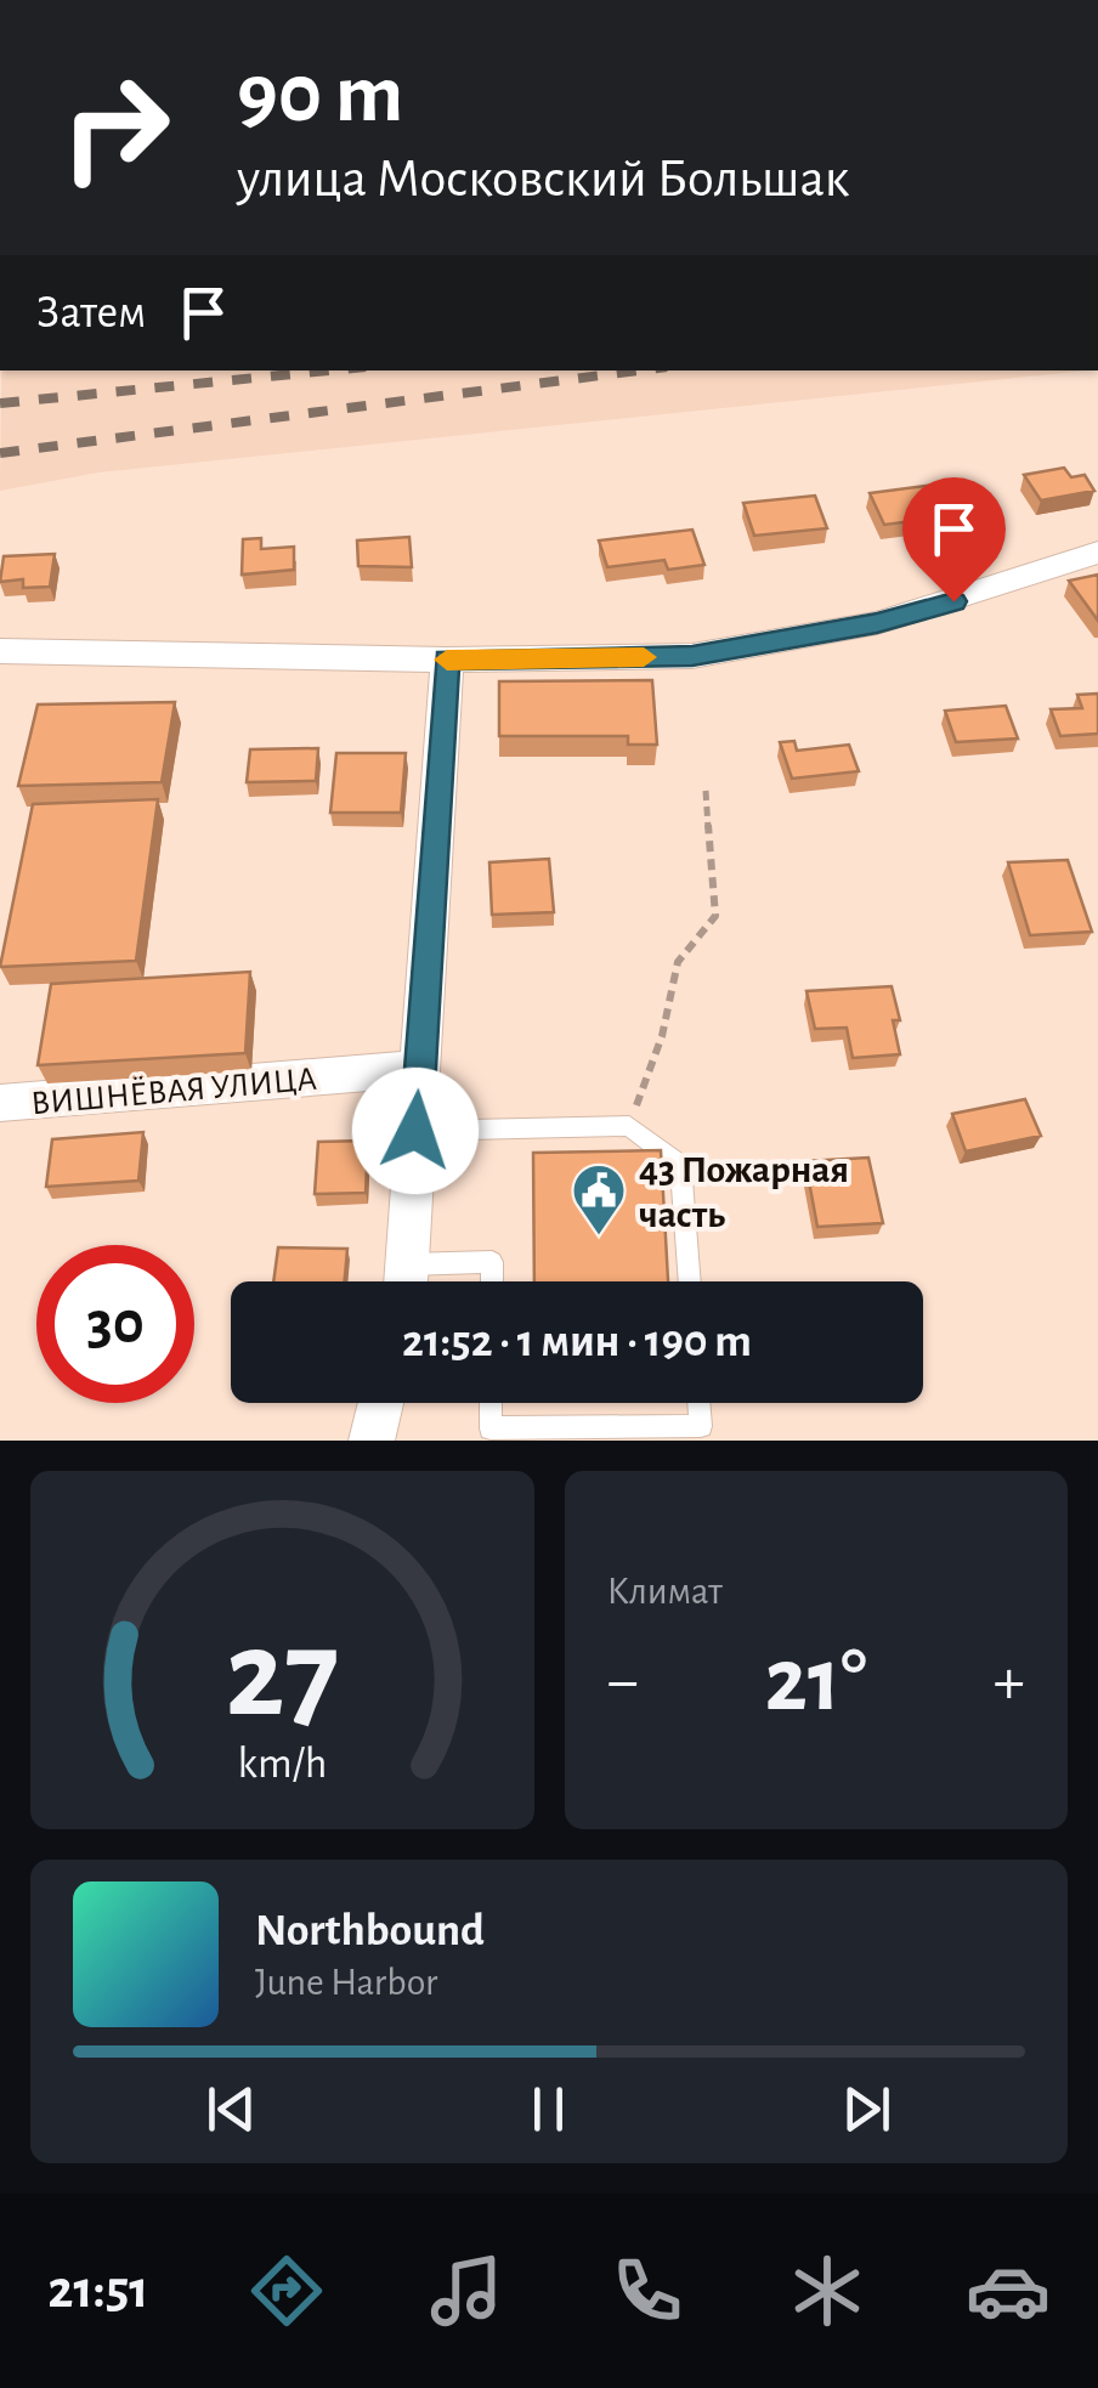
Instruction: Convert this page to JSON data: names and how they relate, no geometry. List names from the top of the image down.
{
  "streets": {
    "street": ["ВИШНЁВАЯ УЛИЦА"]
  },
  "places": {
    "public building": ["43 Пожарная часть"]
  },
  "page": {
    "turn": ["90 m", "улица Московский Большак"],
    "then": "Затем",
    "limit": "30",
    "trip": "21:52 · 1 мин · 190 m",
    "tile": "Климат",
    "heat": ["−", "21°", "+"],
    "song": ["Northbound", "June Harbor"],
    "tabs": "21:51",
    "gauge": ["27", "km/h"]
  }
}
